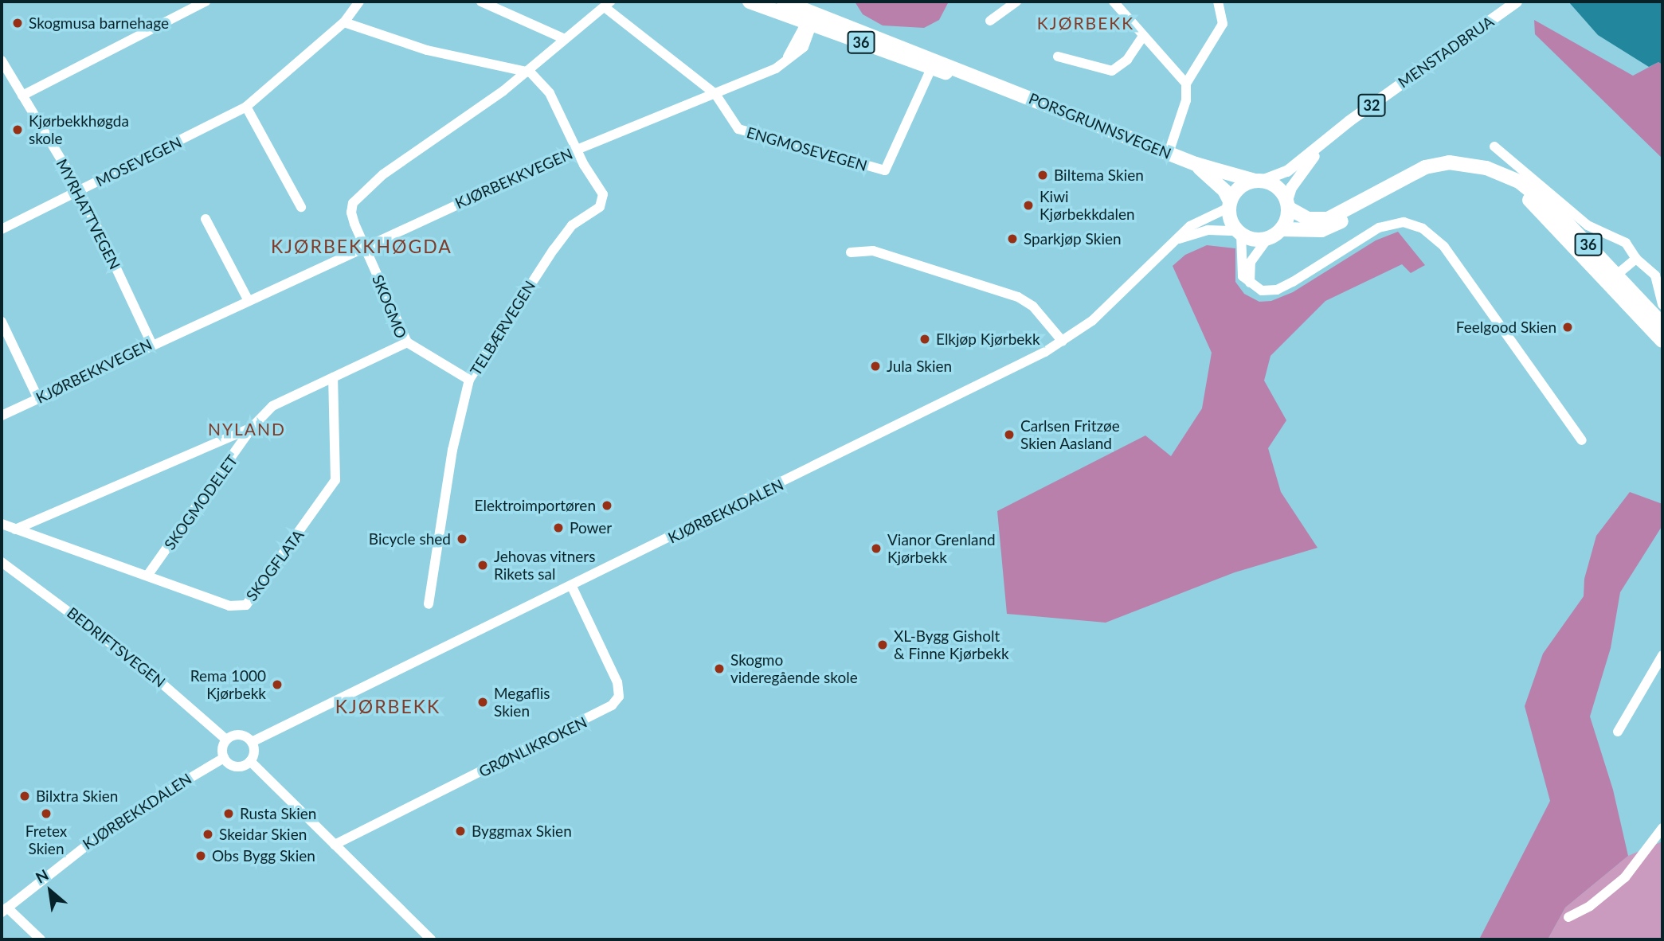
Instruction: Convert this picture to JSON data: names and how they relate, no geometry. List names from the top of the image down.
{
  "streets": {
    "highway": ["36", "PORSGRUNNSVEGEN"],
    "main road": ["MENSTADBRUA", "32"],
    "street": [
      "ENGMOSEVEGEN",
      "MOSEVEGEN",
      "KJØRBEKKVEGEN",
      "MYRHATTVEGEN",
      "SKOGMO",
      "TELBÆRVEGEN",
      "SKOGMODELET",
      "KJØRBEKKDALEN",
      "SKOGFLATA",
      "BEDRIFTSVEGEN",
      "GRØNLIKROKEN"
    ]
  },
  "crossings": [
    ["36", "MENSTADBRUA"],
    ["36", "PORSGRUNNSVEGEN"],
    ["36", "KJØRBEKKDALEN"],
    ["MENSTADBRUA", "PORSGRUNNSVEGEN"],
    ["MENSTADBRUA", "KJØRBEKKDALEN"],
    ["PORSGRUNNSVEGEN", "KJØRBEKKVEGEN"],
    ["PORSGRUNNSVEGEN", "KJØRBEKKDALEN"],
    ["ENGMOSEVEGEN", "KJØRBEKKVEGEN"],
    ["ENGMOSEVEGEN", "SKOGMO"],
    ["MOSEVEGEN", "MYRHATTVEGEN"],
    ["KJØRBEKKVEGEN", "MYRHATTVEGEN"],
    ["KJØRBEKKVEGEN", "SKOGMO"],
    ["KJØRBEKKVEGEN", "TELBÆRVEGEN"],
    ["SKOGMO", "SKOGMODELET"],
    ["SKOGMO", "SKOGFLATA"],
    ["SKOGMODELET", "SKOGFLATA"],
    ["KJØRBEKKDALEN", "BEDRIFTSVEGEN"],
    ["KJØRBEKKDALEN", "GRØNLIKROKEN"]
  ],
  "districts": [
    "KJØRBEKK",
    "KJØRBEKKHØGDA",
    "NYLAND",
    "KJØRBEKK"
  ],
  "places": [
    "Skogmusa barnehage",
    "Kjørbekkhøgda skole",
    "Biltema Skien",
    "Kiwi Kjørbekkdalen",
    "Sparkjøp Skien",
    "Feelgood Skien",
    "Elkjøp Kjørbekk",
    "Jula Skien",
    "Carlsen Fritzøe Skien Aasland",
    "Elektroimportøren",
    "Power",
    "Bicycle shed",
    "Vianor Grenland Kjørbekk",
    "Jehovas vitners Rikets sal",
    "XL-Bygg Gisholt & Finne Kjørbekk",
    "Skogmo videregående skole",
    "Rema 1000 Kjørbekk",
    "Megaflis Skien",
    "Bilxtra Skien",
    "Fretex Skien",
    "Rusta Skien",
    "Byggmax Skien",
    "Skeidar Skien",
    "Obs Bygg Skien"
  ],
  "north": "top left"
}
